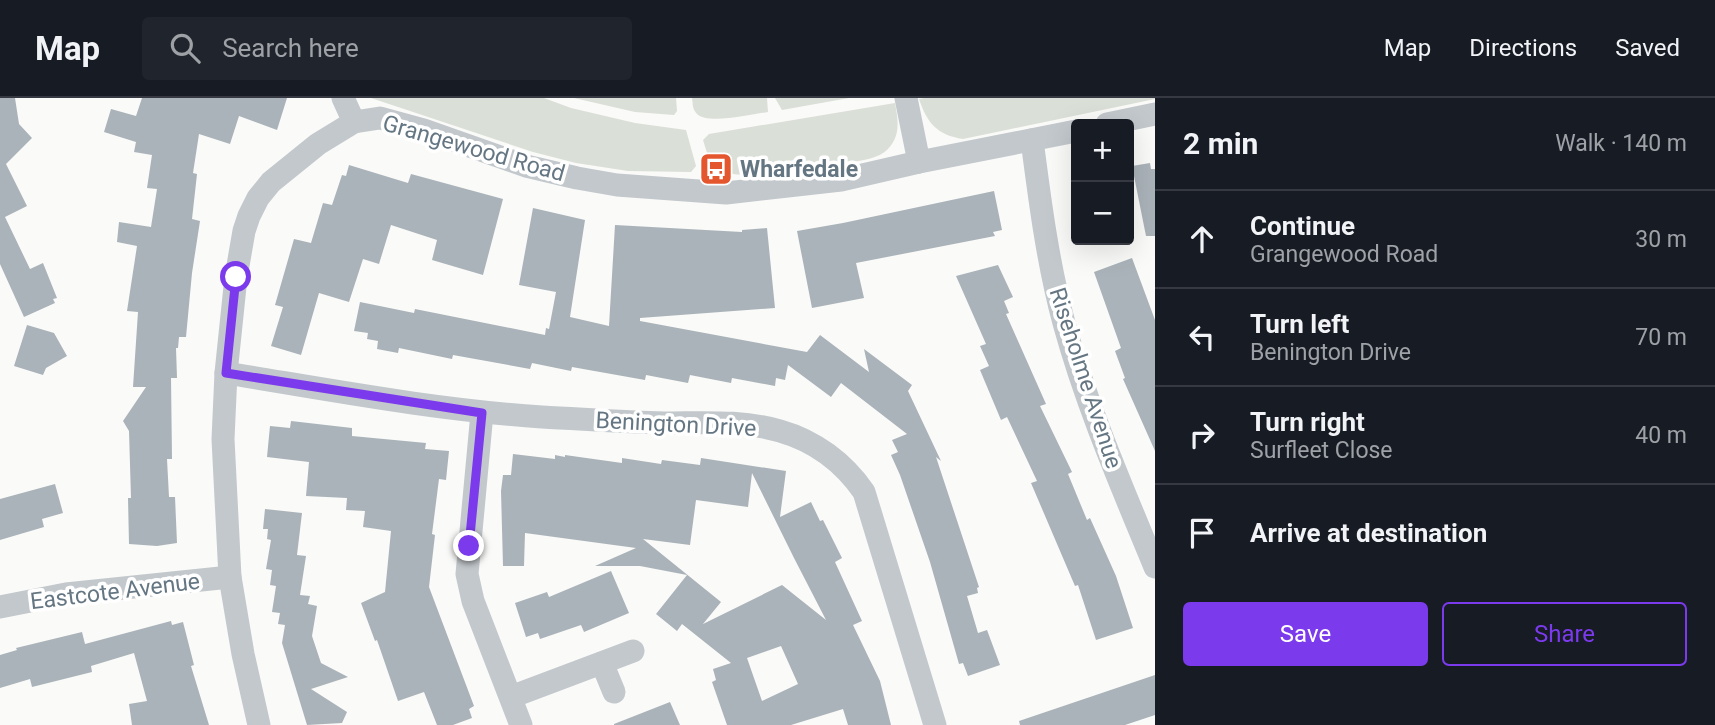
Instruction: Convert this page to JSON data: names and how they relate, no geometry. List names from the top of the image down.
{
  "streets": {
    "street": [
      "Grangewood Road",
      "Riseholme Avenue",
      "Benington Drive",
      "Eastcote Avenue"
    ]
  },
  "crossings": [
    ["Grangewood Road", "Riseholme Avenue"],
    ["Grangewood Road", "Benington Drive"],
    ["Grangewood Road", "Eastcote Avenue"]
  ],
  "places": {
    "bus stop": ["Wharfedale"]
  },
  "page": {
    "header": "Map",
    "search": "Search here",
    "nav": ["Map", "Directions", "Saved"],
    "heading": ["2 min", "Walk · 140 m"],
    "map_buttons": ["+", "−"],
    "list": [
      ["Continue", "Grangewood Road", "30 m"],
      ["Turn left", "Benington Drive", "70 m"],
      ["Turn right", "Surfleet Close", "40 m"],
      "Arrive at destination"
    ],
    "buttons": ["Save", "Share"]
  }
}
